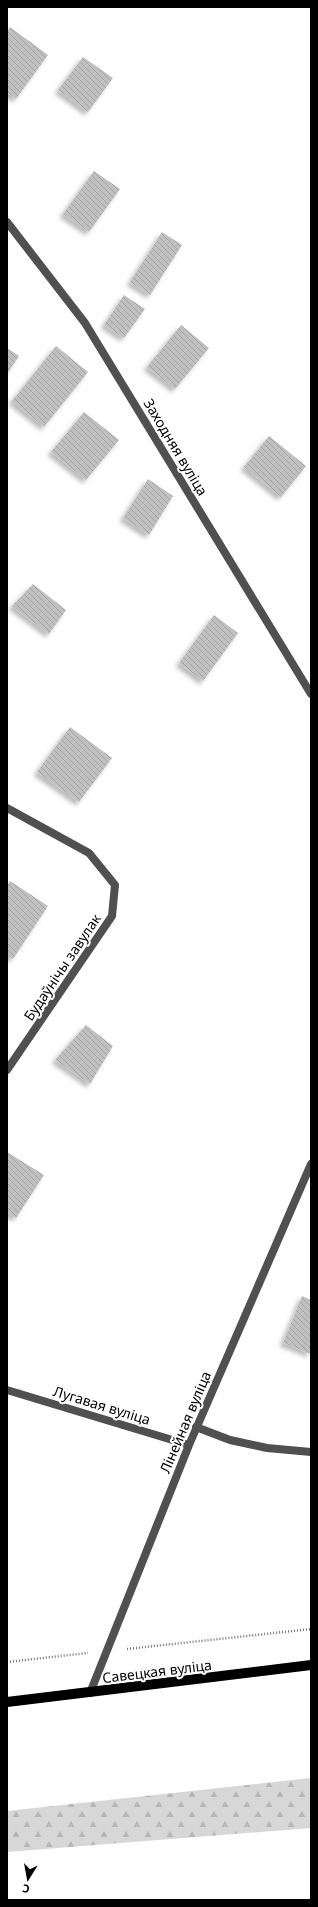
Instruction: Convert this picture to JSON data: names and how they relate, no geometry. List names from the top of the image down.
{
  "streets": {
    "main road": ["Савецкая вуліца"],
    "street": [
      "Заходняя вуліца",
      "Будаўнічы завулак",
      "Лугавая вуліца",
      "Лінейная вуліца"
    ]
  },
  "crossings": [
    ["Лугавая вуліца", "Лінейная вуліца"],
    ["Лінейная вуліца", "Савецкая вуліца"]
  ],
  "north": "bottom"
}
